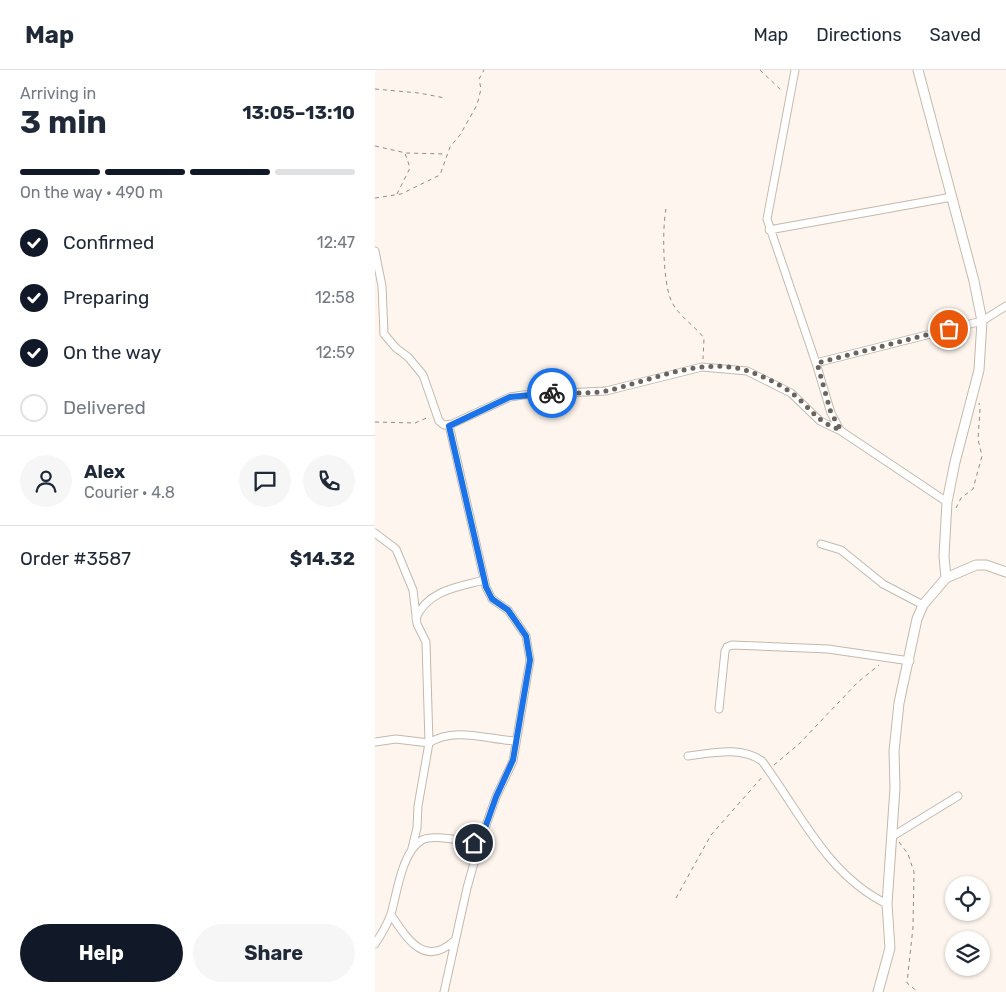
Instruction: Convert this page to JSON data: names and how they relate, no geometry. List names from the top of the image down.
{
  "page": {
    "header": "Map",
    "nav": ["Map", "Directions", "Saved"],
    "heading": ["3 min", "Arriving in", "13:05–13:10"],
    "panel": [
      "Alex",
      "Courier · 4.8",
      "Order #3587",
      "$14.32"
    ],
    "bar": "On the way · 490 m",
    "list": [
      ["Confirmed", "12:47"],
      ["Preparing", "12:58"],
      ["On the way", "12:59"],
      "Delivered"
    ],
    "buttons": ["Help", "Share"]
  }
}
